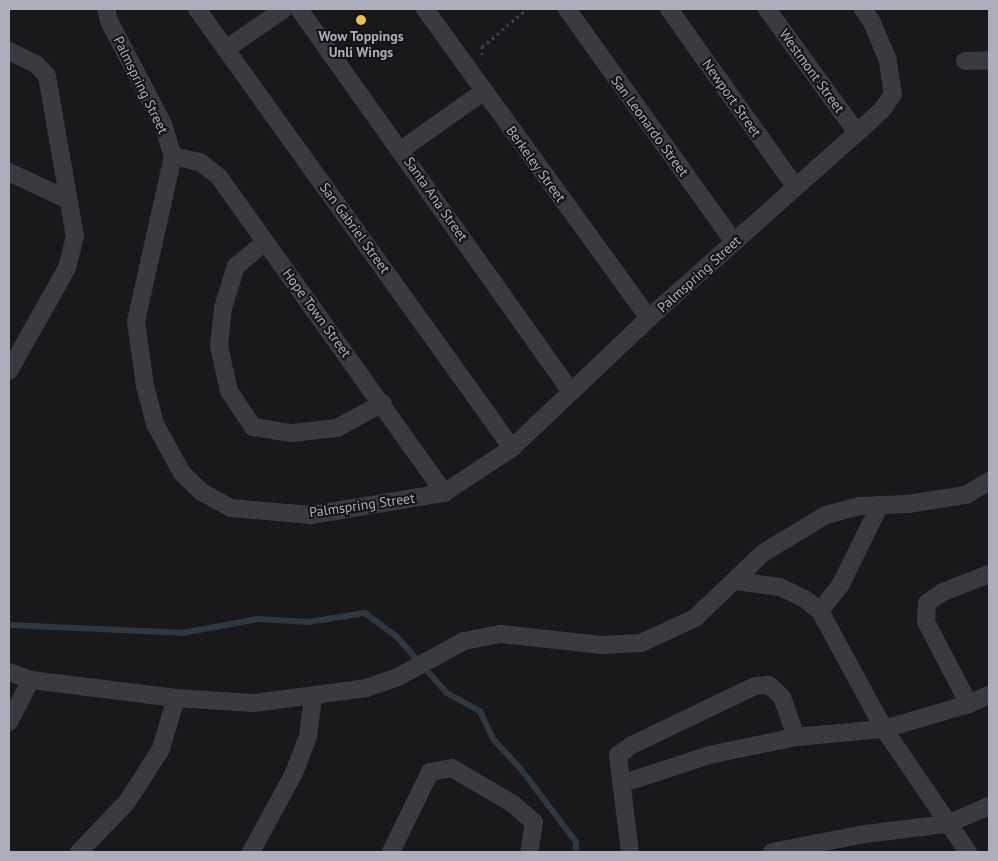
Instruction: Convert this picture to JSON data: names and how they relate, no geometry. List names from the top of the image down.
{
  "streets": {
    "street": [
      "Westmont Street",
      "Palmspring Street",
      "Newport Street",
      "San Leonardo Street",
      "Berkeley Street",
      "Santa Ana Street",
      "San Gabriel Street",
      "Hope Town Street"
    ]
  },
  "crossings": [
    ["Westmont Street", "Palmspring Street"],
    ["Palmspring Street", "Newport Street"],
    ["Palmspring Street", "San Leonardo Street"],
    ["Palmspring Street", "Berkeley Street"],
    ["Palmspring Street", "Santa Ana Street"],
    ["Palmspring Street", "San Gabriel Street"],
    ["Palmspring Street", "Hope Town Street"]
  ],
  "places": ["Wow Toppings Unli Wings"]
}
